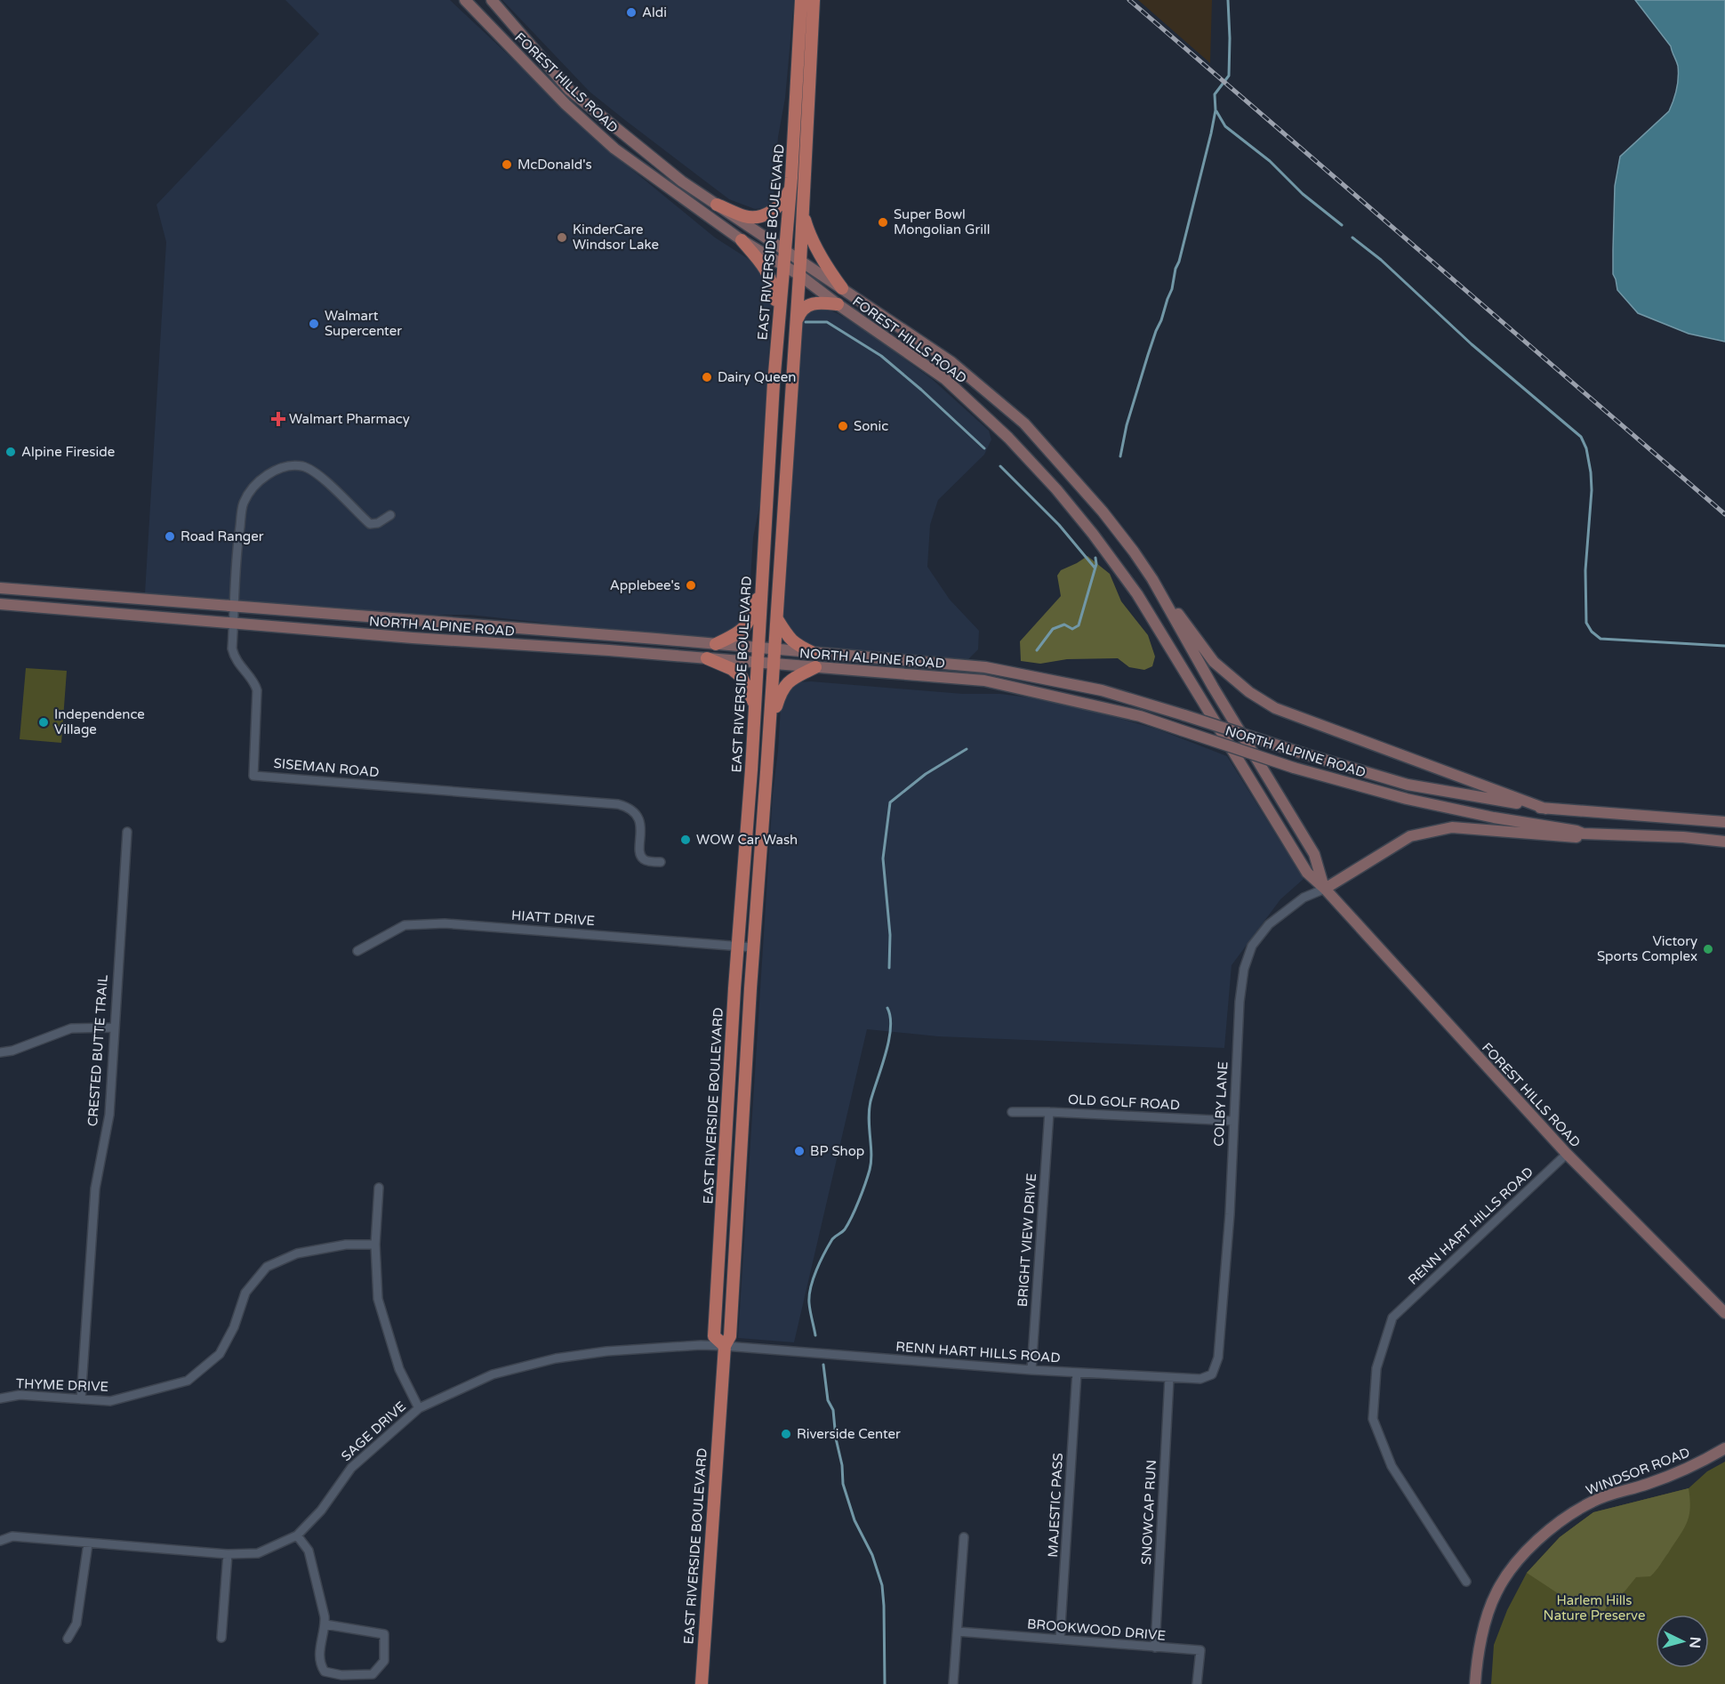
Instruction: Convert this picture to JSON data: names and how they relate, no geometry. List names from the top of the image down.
{
  "streets": {
    "main road": [
      "FOREST HILLS ROAD",
      "EAST RIVERSIDE BOULEVARD",
      "NORTH ALPINE ROAD",
      "WINDSOR ROAD"
    ],
    "street": [
      "SISEMAN ROAD",
      "HIATT DRIVE",
      "CRESTED BUTTE TRAIL",
      "OLD GOLF ROAD",
      "COLBY LANE",
      "RENN HART HILLS ROAD",
      "BRIGHT VIEW DRIVE",
      "THYME DRIVE",
      "SAGE DRIVE",
      "MAJESTIC PASS",
      "SNOWCAP RUN",
      "BROOKWOOD DRIVE"
    ]
  },
  "crossings": [
    ["FOREST HILLS ROAD", "EAST RIVERSIDE BOULEVARD"],
    ["FOREST HILLS ROAD", "COLBY LANE"],
    ["FOREST HILLS ROAD", "RENN HART HILLS ROAD"],
    ["EAST RIVERSIDE BOULEVARD", "NORTH ALPINE ROAD"],
    ["EAST RIVERSIDE BOULEVARD", "HIATT DRIVE"],
    ["EAST RIVERSIDE BOULEVARD", "RENN HART HILLS ROAD"],
    ["EAST RIVERSIDE BOULEVARD", "SAGE DRIVE"],
    ["NORTH ALPINE ROAD", "SISEMAN ROAD"],
    ["CRESTED BUTTE TRAIL", "THYME DRIVE"],
    ["OLD GOLF ROAD", "COLBY LANE"],
    ["OLD GOLF ROAD", "BRIGHT VIEW DRIVE"],
    ["COLBY LANE", "RENN HART HILLS ROAD"],
    ["RENN HART HILLS ROAD", "BRIGHT VIEW DRIVE"],
    ["RENN HART HILLS ROAD", "SAGE DRIVE"],
    ["RENN HART HILLS ROAD", "MAJESTIC PASS"],
    ["RENN HART HILLS ROAD", "SNOWCAP RUN"],
    ["MAJESTIC PASS", "BROOKWOOD DRIVE"],
    ["SNOWCAP RUN", "BROOKWOOD DRIVE"]
  ],
  "parks": ["Harlem Hills Nature Preserve"],
  "places": {
    "other": [
      "Aldi",
      "McDonald's",
      "Super Bowl Mongolian Grill",
      "KinderCare Windsor Lake",
      "Walmart Supercenter",
      "Dairy Queen",
      "Sonic",
      "Alpine Fireside",
      "Road Ranger",
      "Applebee's",
      "Independence Village",
      "WOW Car Wash",
      "Victory Sports Complex",
      "BP Shop",
      "Riverside Center"
    ],
    "health": ["Walmart Pharmacy"]
  },
  "north": "right"
}
